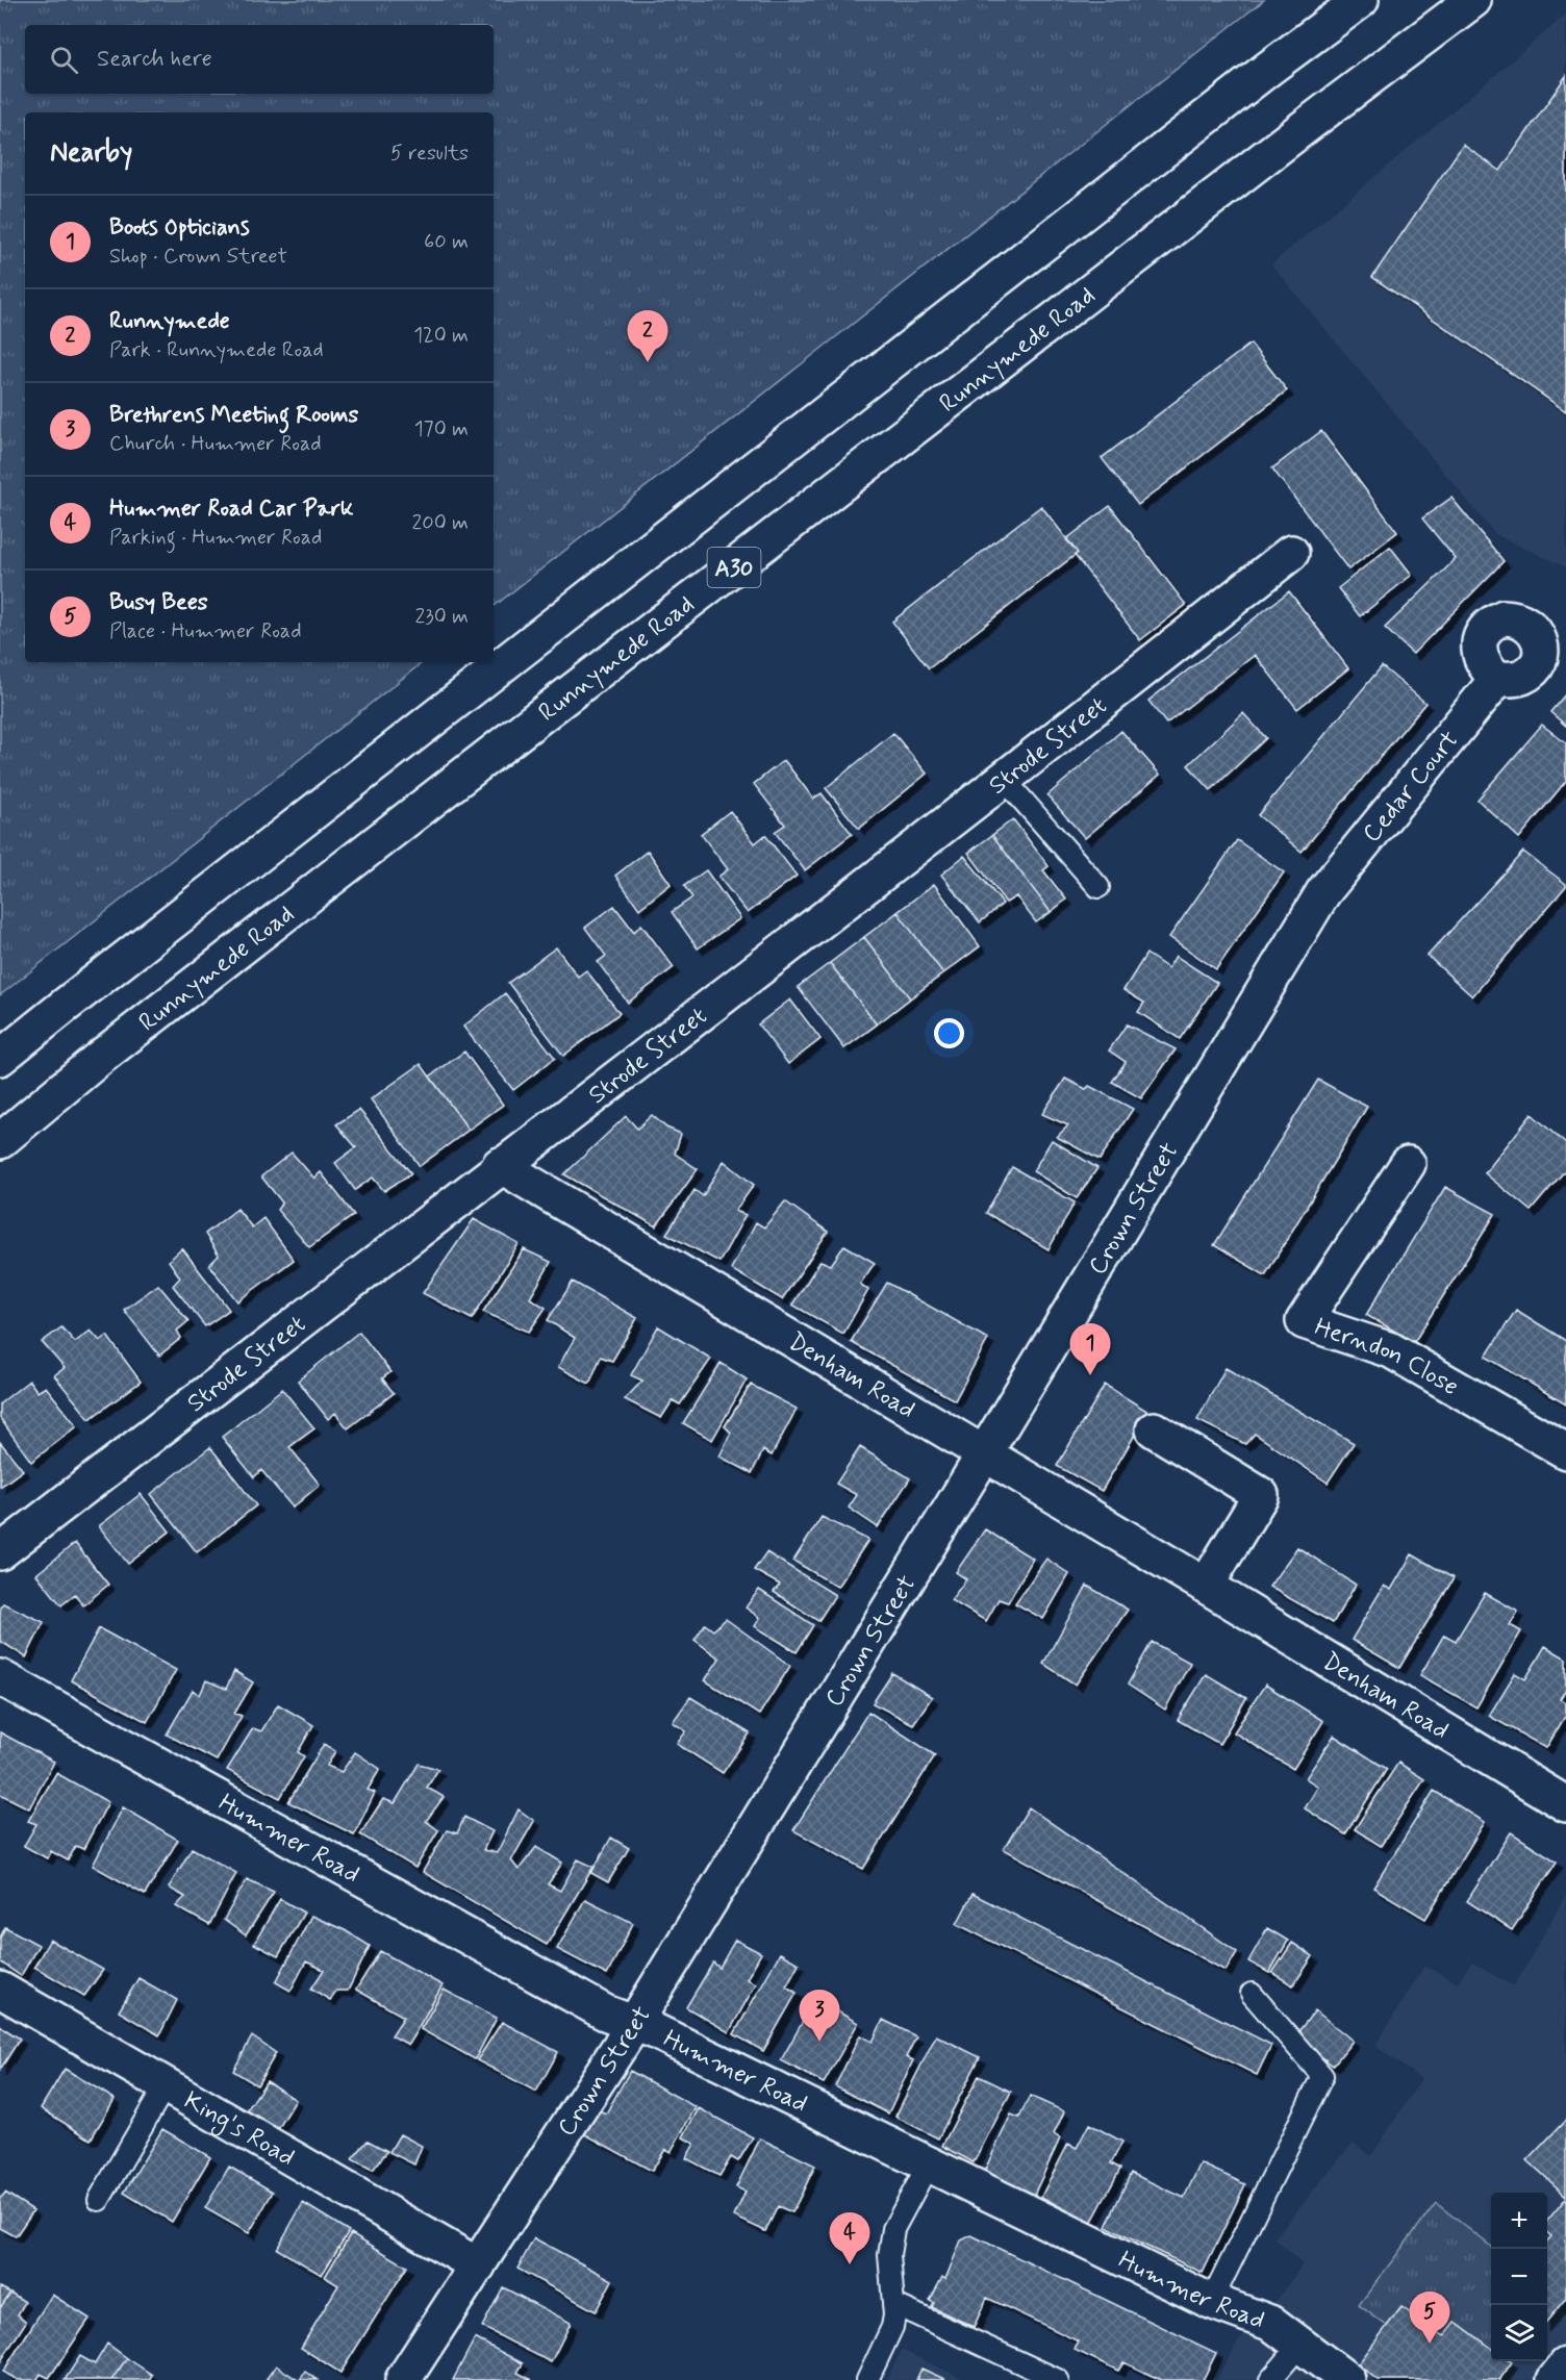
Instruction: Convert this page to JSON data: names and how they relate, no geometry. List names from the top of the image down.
{
  "streets": {
    "street": [
      "Runnymede Road",
      "A30",
      "Strode Street",
      "Cedar Court",
      "Crown Street",
      "Herndon Close",
      "Denham Road",
      "Hummer Road",
      "King's Road"
    ]
  },
  "crossings": [
    ["Strode Street", "Denham Road"],
    ["Cedar Court", "Crown Street"],
    ["Crown Street", "Denham Road"],
    ["Crown Street", "Hummer Road"],
    ["Crown Street", "King's Road"]
  ],
  "page": {
    "search": "Search here",
    "heading": ["Nearby", "5 results"],
    "list": [
      {
        "mark": "1",
        "name": "Boots Opticians",
        "note": "Shop · Crown Street",
        "value": "60 m"
      },
      {
        "mark": "2",
        "name": "Runnymede",
        "note": "Park · Runnymede Road",
        "value": "120 m"
      },
      {
        "mark": "3",
        "name": "Brethrens Meeting Rooms",
        "note": "Church · Hummer Road",
        "value": "170 m"
      },
      {
        "mark": "4",
        "name": "Hummer Road Car Park",
        "note": "Parking · Hummer Road",
        "value": "200 m"
      },
      {
        "mark": "5",
        "name": "Busy Bees",
        "note": "Place · Hummer Road",
        "value": "230 m"
      }
    ],
    "pins": [
      "2",
      "1",
      "3",
      "4",
      "5"
    ],
    "map_buttons": ["+", "−"]
  }
}
